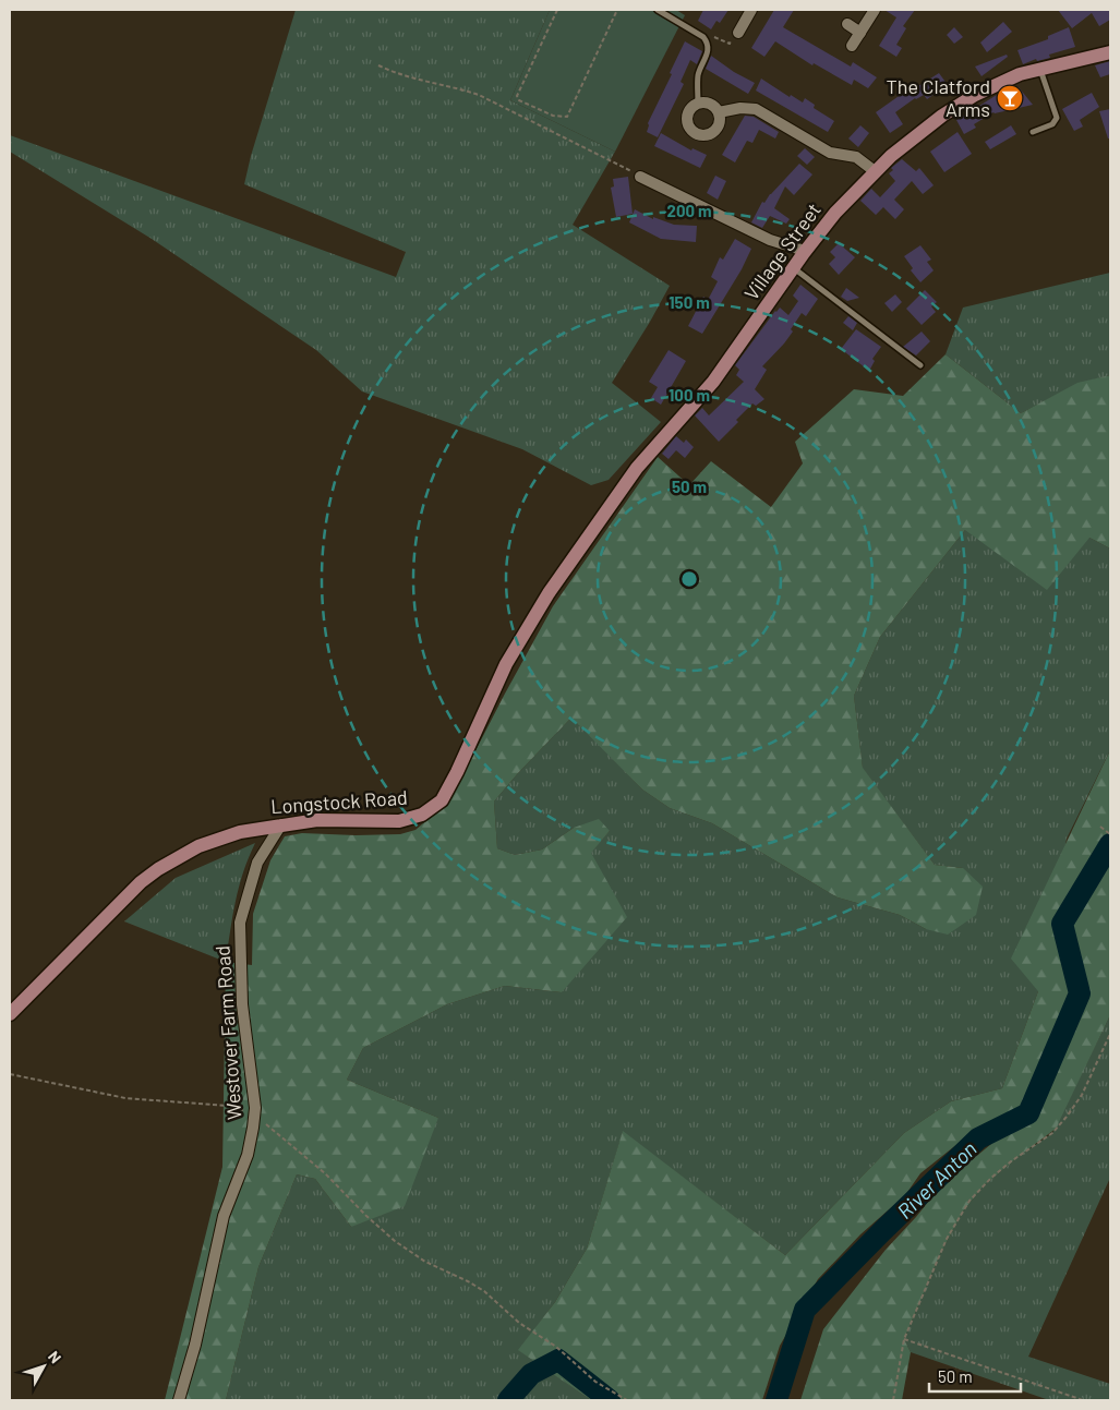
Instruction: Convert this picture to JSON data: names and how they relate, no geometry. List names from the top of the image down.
{
  "streets": {
    "street": ["Village Street", "Longstock Road", "Westover Farm Road"]
  },
  "crossings": [
    ["Village Street", "Longstock Road"],
    ["Longstock Road", "Westover Farm Road"]
  ],
  "water": ["River Anton"],
  "places": {
    "bar": ["The Clatford Arms"]
  },
  "scale_bar": "50 m",
  "north": "top right",
  "rings": [
    "200 m",
    "150 m",
    "100 m",
    "50 m"
  ]
}
